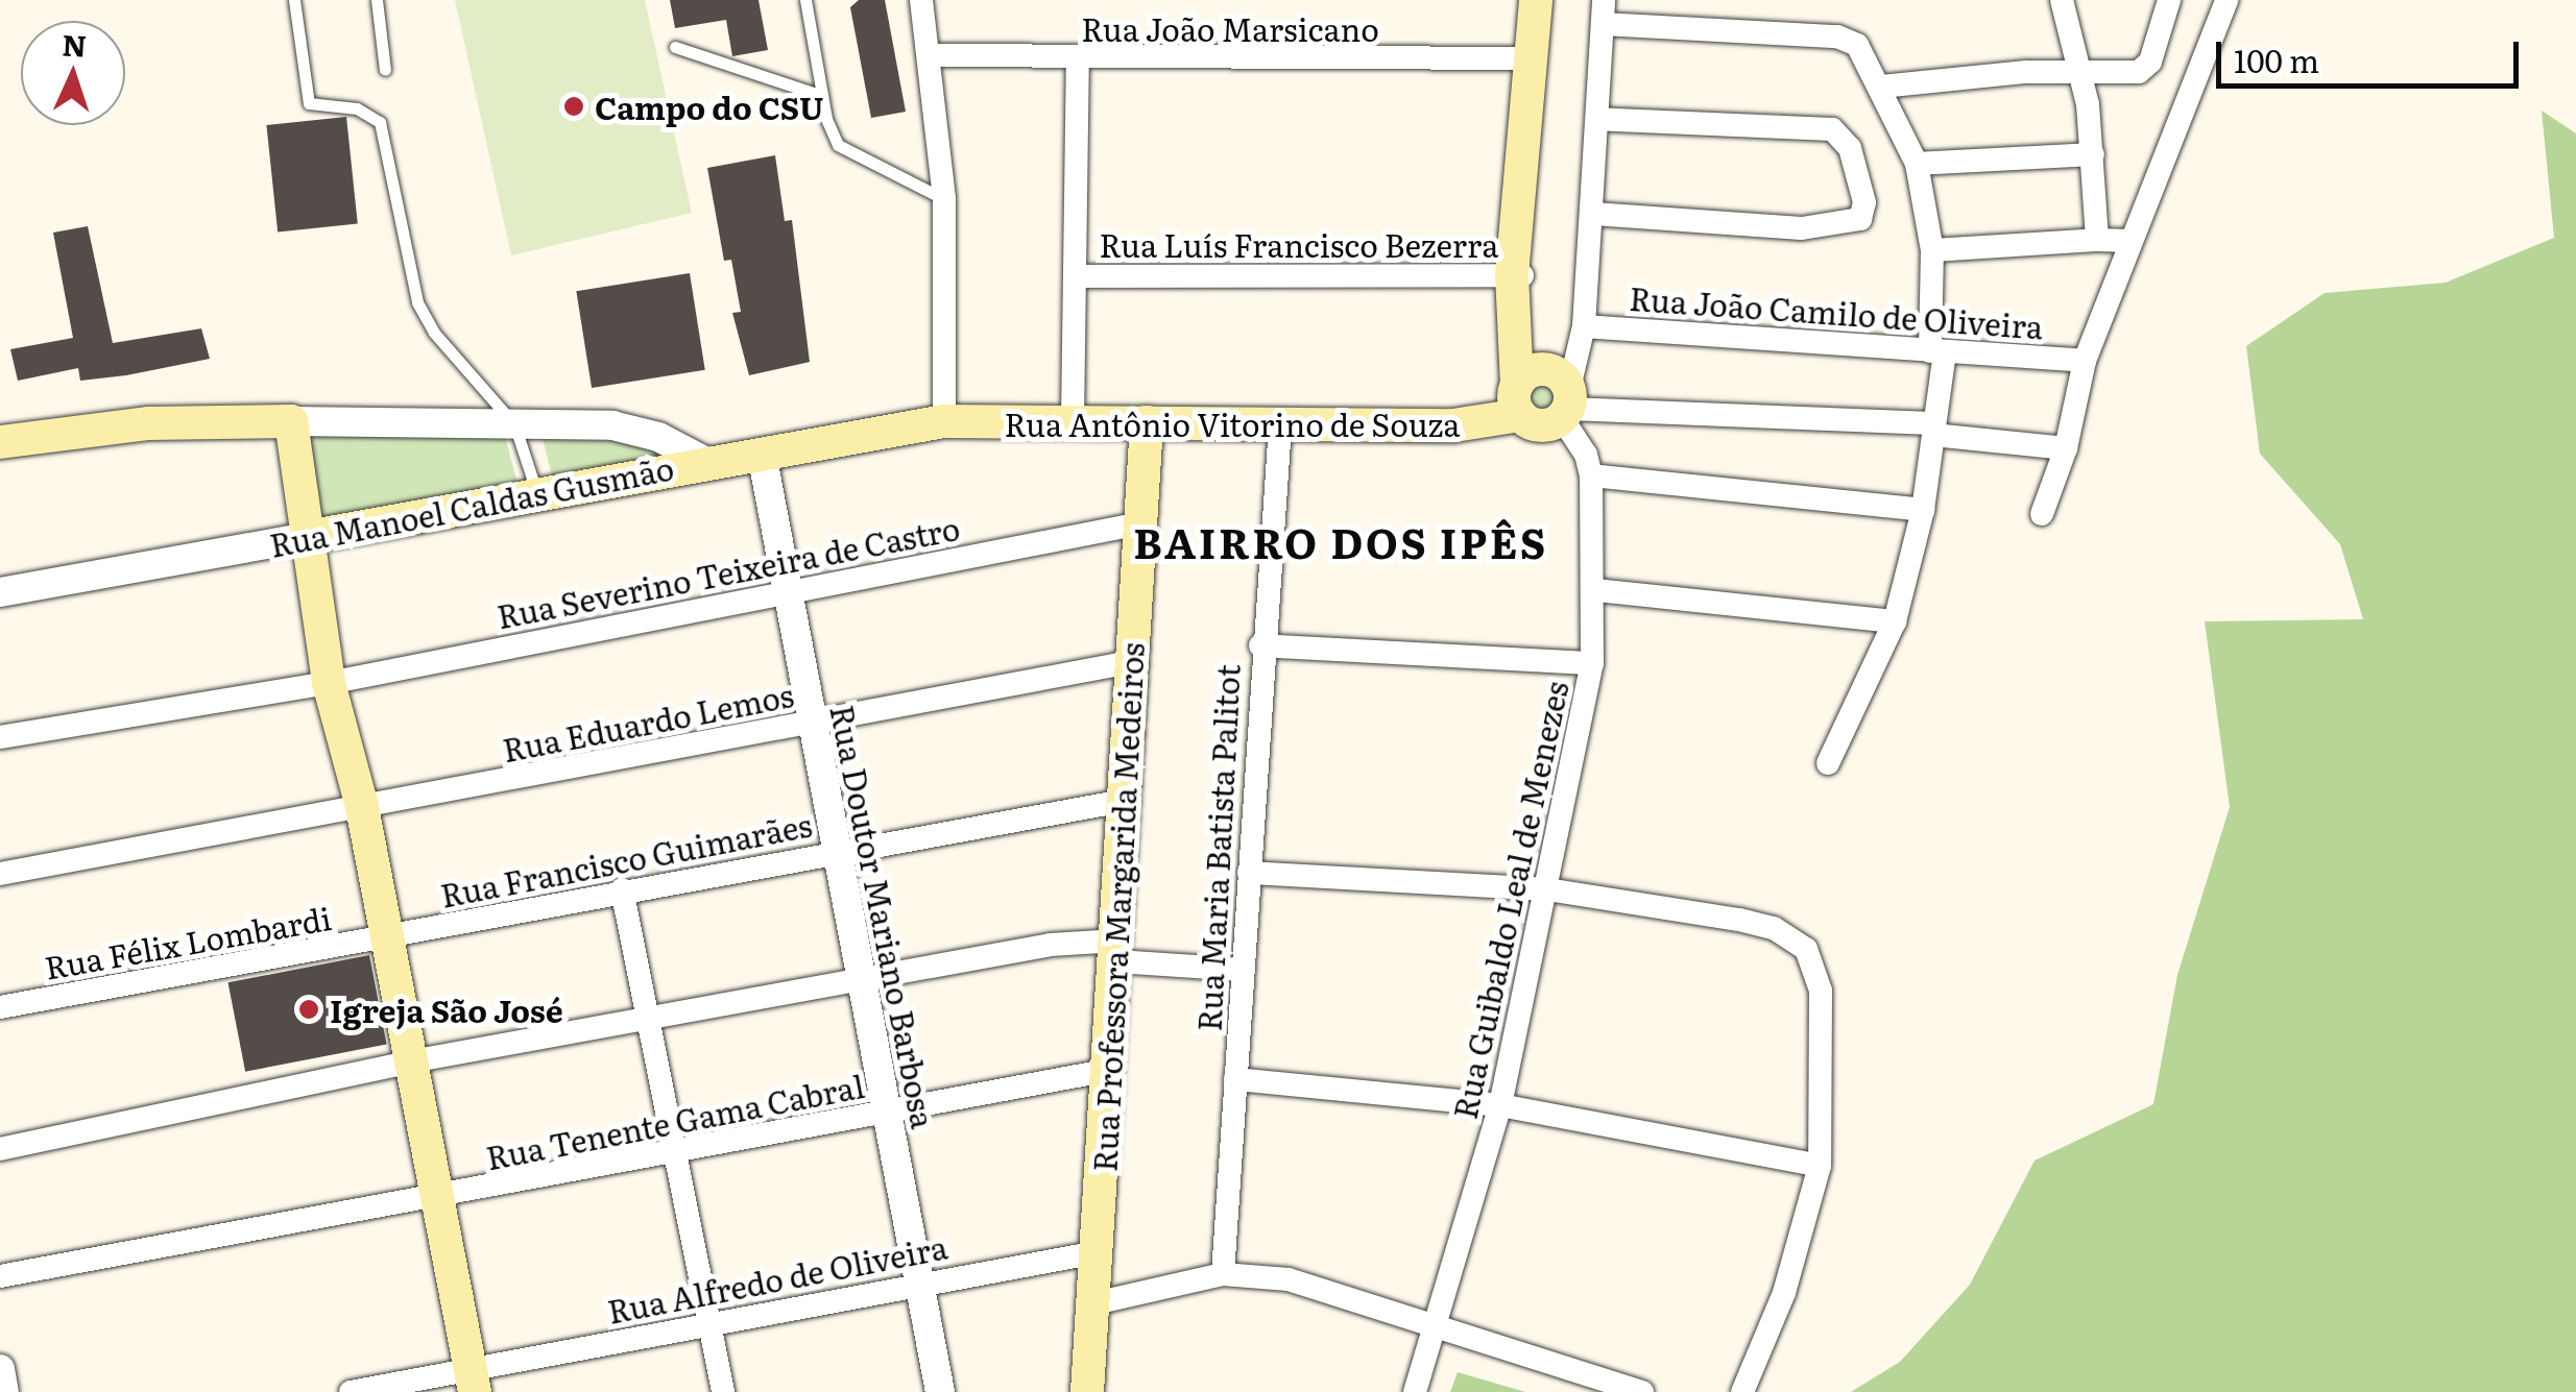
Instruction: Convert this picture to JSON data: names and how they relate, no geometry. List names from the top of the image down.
{
  "streets": {
    "main road": ["Rua Antônio Vitorino de Souza", "Rua Manoel Caldas Gusmão", "Rua Professora Margarida Medeiros"],
    "street": [
      "Rua João Marsicano",
      "Rua Luís Francisco Bezerra",
      "Rua João Camilo de Oliveira",
      "Rua Severino Teixeira de Castro",
      "Rua Eduardo Lemos",
      "Rua Maria Batista Palitot",
      "Rua Francisco Guimarães",
      "Rua Guibaldo Leal de Menezes",
      "Rua Doutor Mariano Barbosa",
      "Rua Félix Lombardi",
      "Rua Tenente Gama Cabral",
      "Rua Alfredo de Oliveira"
    ]
  },
  "crossings": [
    ["Rua Antônio Vitorino de Souza", "Rua Manoel Caldas Gusmão"],
    ["Rua Antônio Vitorino de Souza", "Rua Maria Batista Palitot"],
    ["Rua Antônio Vitorino de Souza", "Rua Professora Margarida Medeiros"],
    ["Rua Manoel Caldas Gusmão", "Rua Doutor Mariano Barbosa"],
    ["Rua Severino Teixeira de Castro", "Rua Professora Margarida Medeiros"],
    ["Rua Severino Teixeira de Castro", "Rua Doutor Mariano Barbosa"],
    ["Rua Eduardo Lemos", "Rua Professora Margarida Medeiros"],
    ["Rua Eduardo Lemos", "Rua Doutor Mariano Barbosa"],
    ["Rua Francisco Guimarães", "Rua Professora Margarida Medeiros"],
    ["Rua Francisco Guimarães", "Rua Doutor Mariano Barbosa"],
    ["Rua Francisco Guimarães", "Rua Félix Lombardi"],
    ["Rua Professora Margarida Medeiros", "Rua Tenente Gama Cabral"],
    ["Rua Professora Margarida Medeiros", "Rua Alfredo de Oliveira"],
    ["Rua Doutor Mariano Barbosa", "Rua Tenente Gama Cabral"],
    ["Rua Doutor Mariano Barbosa", "Rua Alfredo de Oliveira"]
  ],
  "districts": ["BAIRRO DOS IPÊS"],
  "places": ["Campo do CSU", "Igreja São José"],
  "scale_bar": "100 m",
  "north": "top"
}
